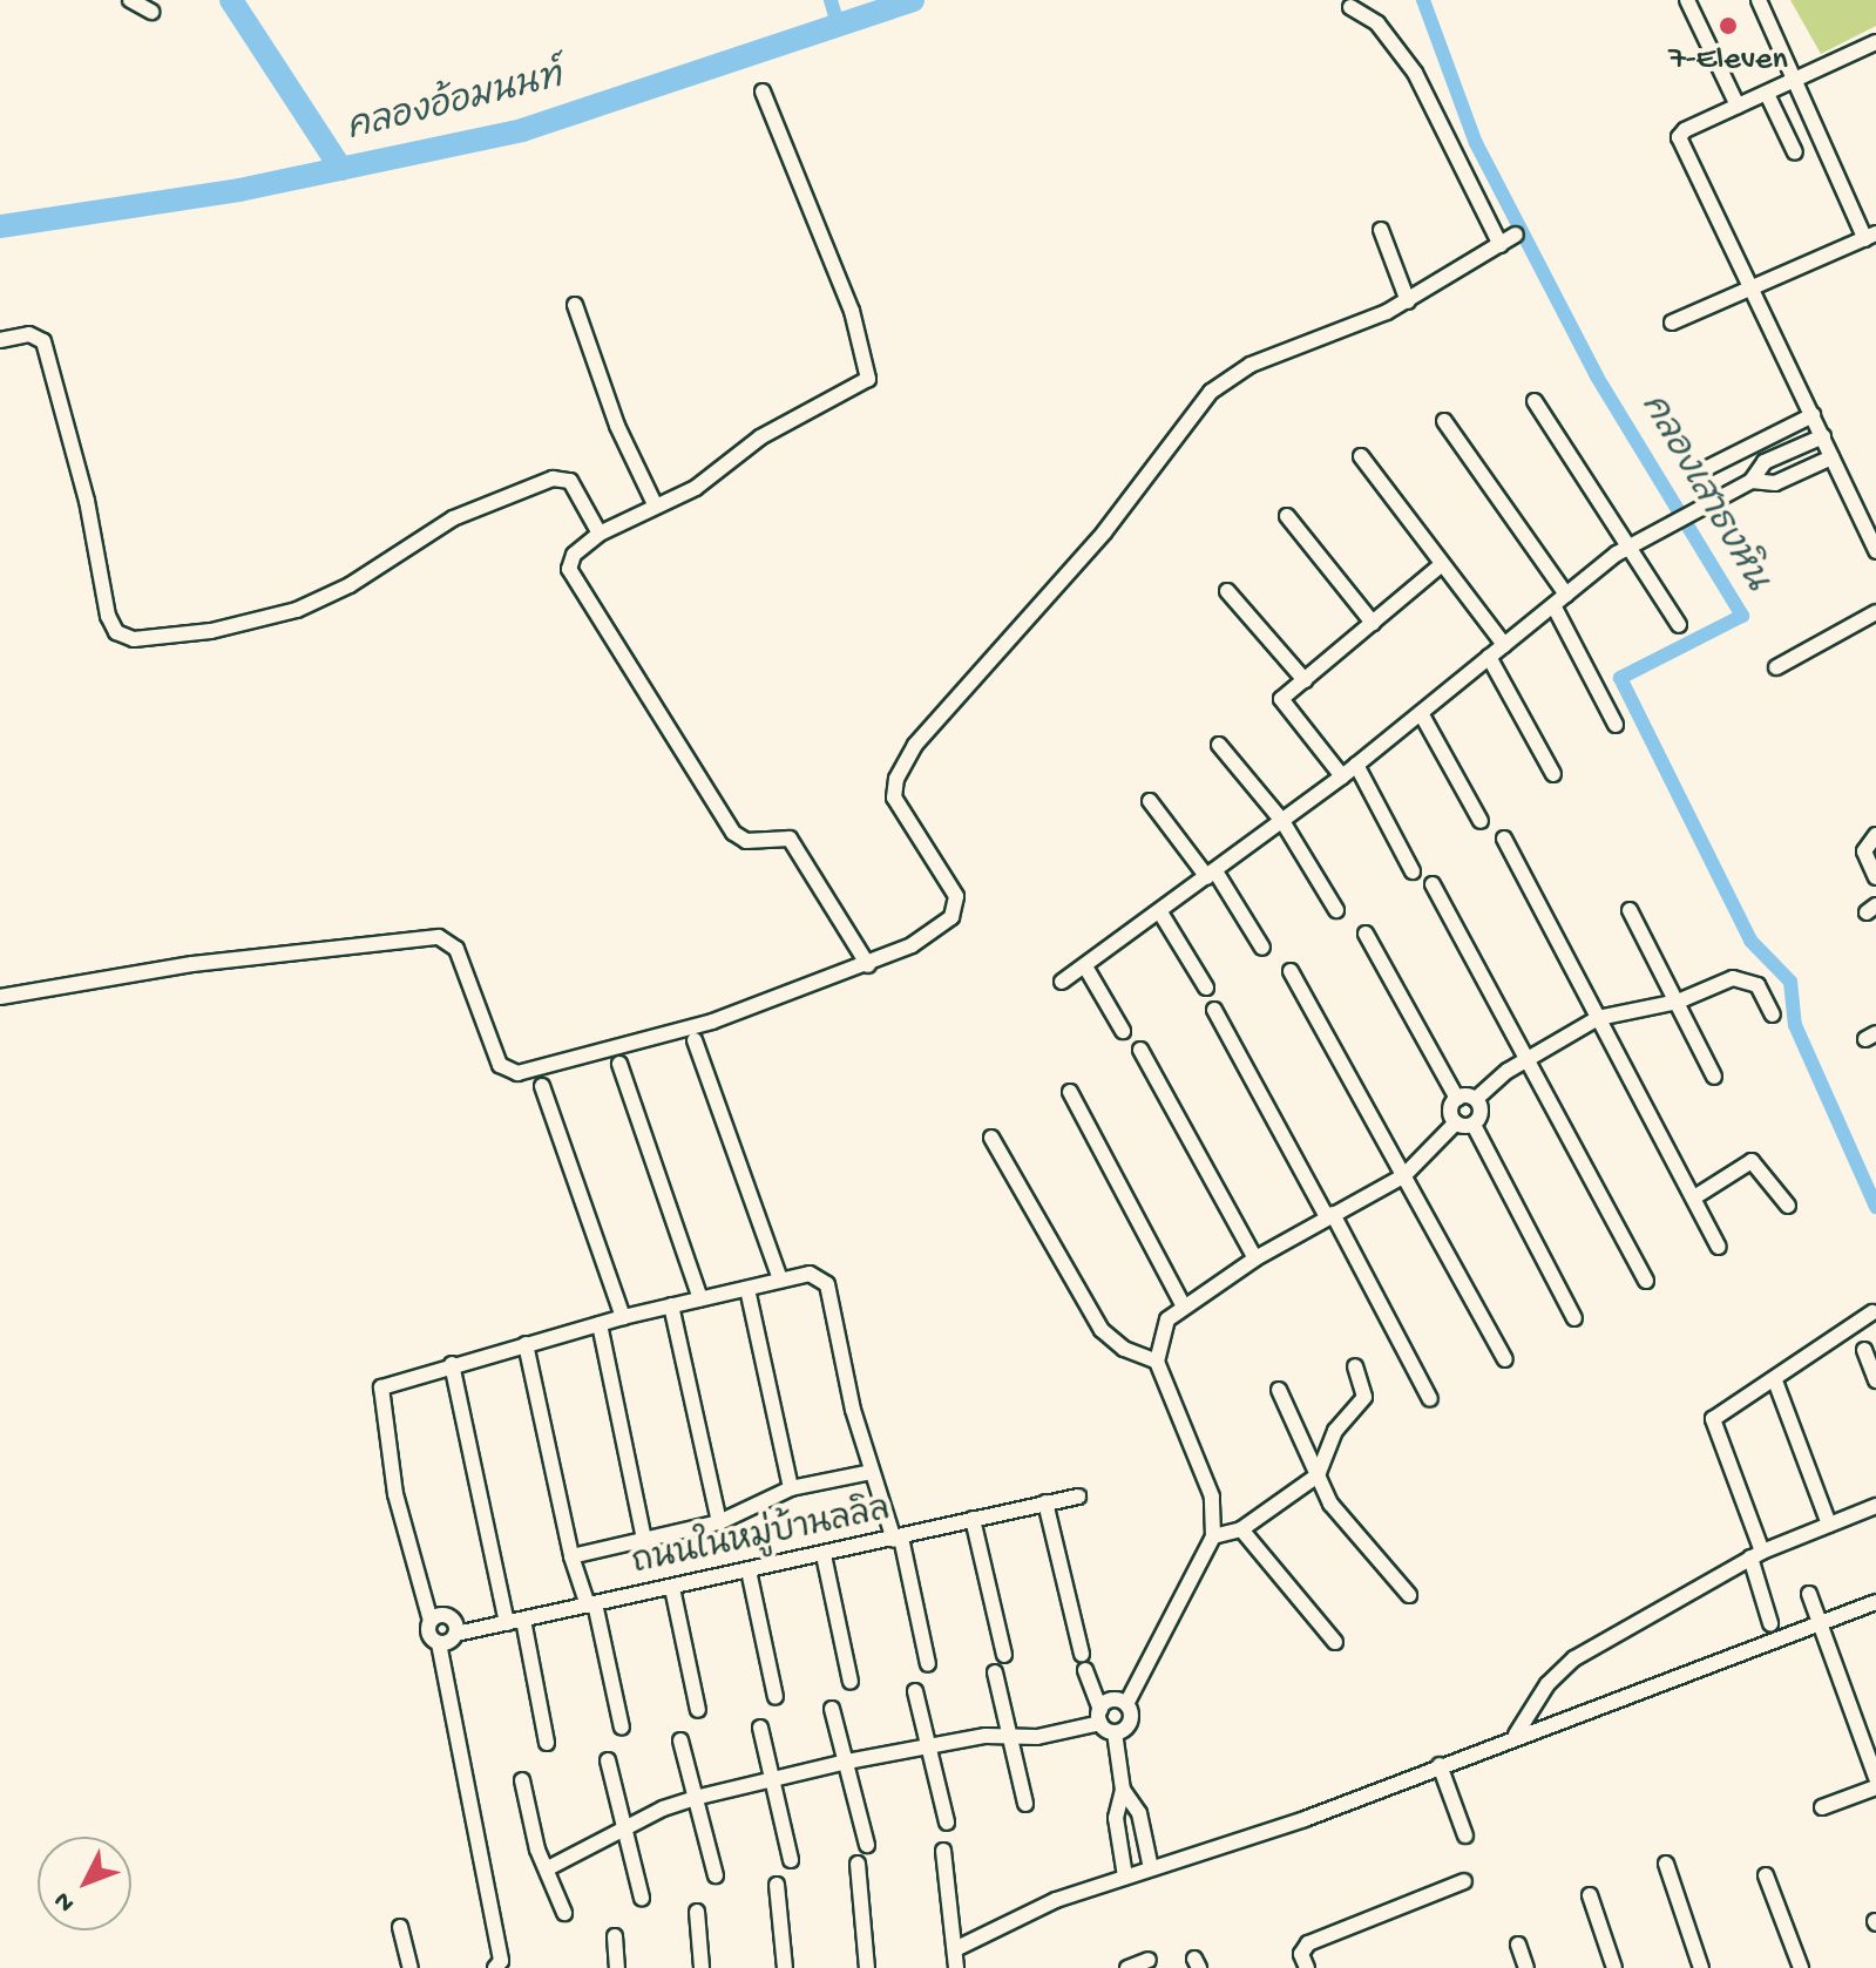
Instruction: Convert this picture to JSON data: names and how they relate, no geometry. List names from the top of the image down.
{
  "streets": {
    "street": ["ถนนในหมู่บ้านลลิล"]
  },
  "water": ["คลองอ้อมนนท์", "คลองเสาธงหิน"],
  "places": ["7-Eleven"],
  "north": "bottom left"
}
